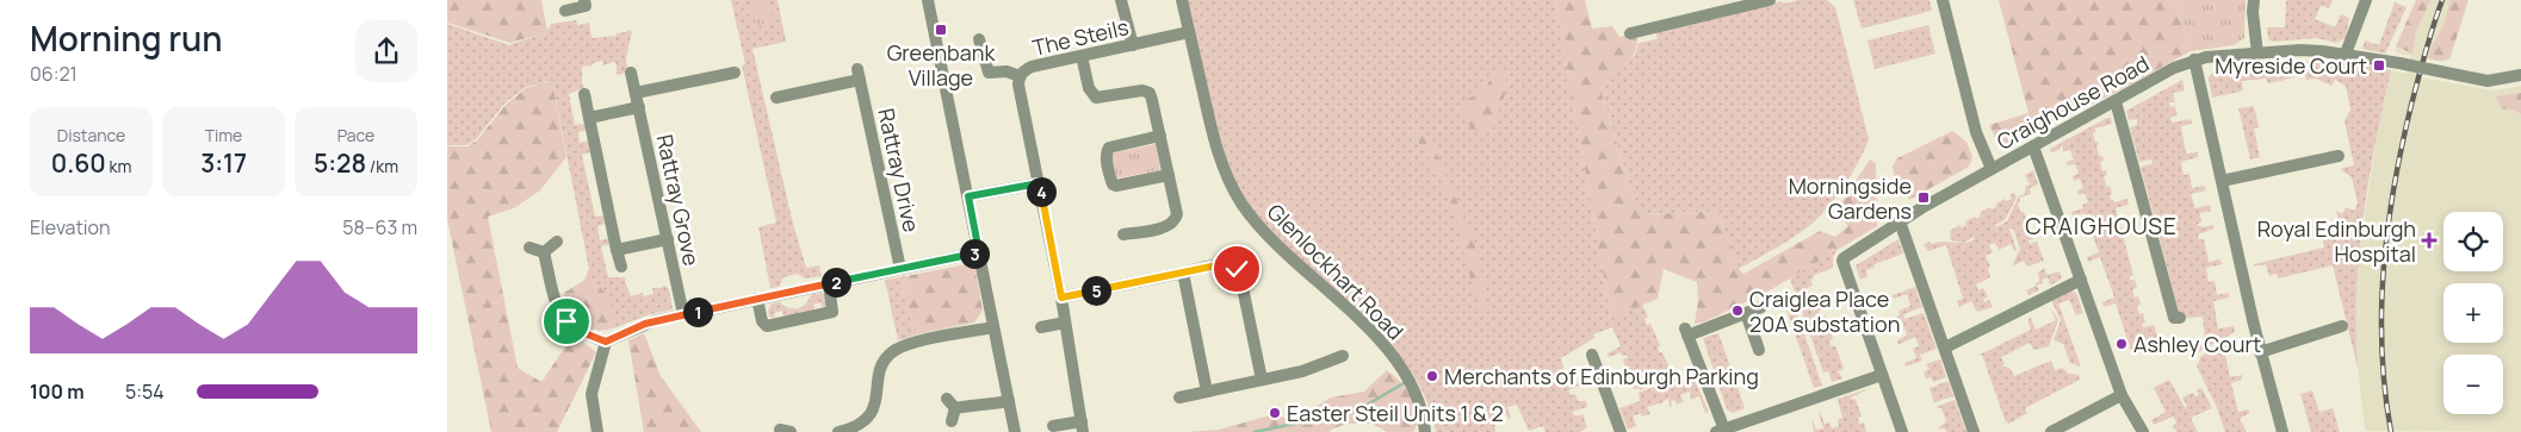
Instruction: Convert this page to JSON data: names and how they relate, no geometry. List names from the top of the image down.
{
  "streets": {
    "street": [
      "The Steils",
      "Craighouse Road",
      "Rattray Drive",
      "Rattray Grove",
      "Glenlockhart Road"
    ]
  },
  "crossings": [
    ["The Steils", "Glenlockhart Road"]
  ],
  "districts": ["CRAIGHOUSE"],
  "places": {
    "transit": ["Greenbank Village", "Myreside Court", "Morningside Gardens"],
    "health": ["Royal Edinburgh Hospital"],
    "other": [
      "Craiglea Place 20A substation",
      "Ashley Court",
      "Merchants of Edinburgh Parking",
      "Easter Steil Units 1 & 2"
    ]
  },
  "page": {
    "heading": ["Morning run", "06:21"],
    "stats": [
      ["Distance", "0.60 km"],
      ["Time", "3:17"],
      ["Pace", "5:28 /km"]
    ],
    "pins": [
      "4",
      "3",
      "2",
      "5",
      "1"
    ],
    "chart": ["Elevation", "58–63 m"],
    "map_buttons": ["+", "−"],
    "list": [
      {
        "name": "100 m",
        "note": "5:54"
      }
    ]
  }
}
